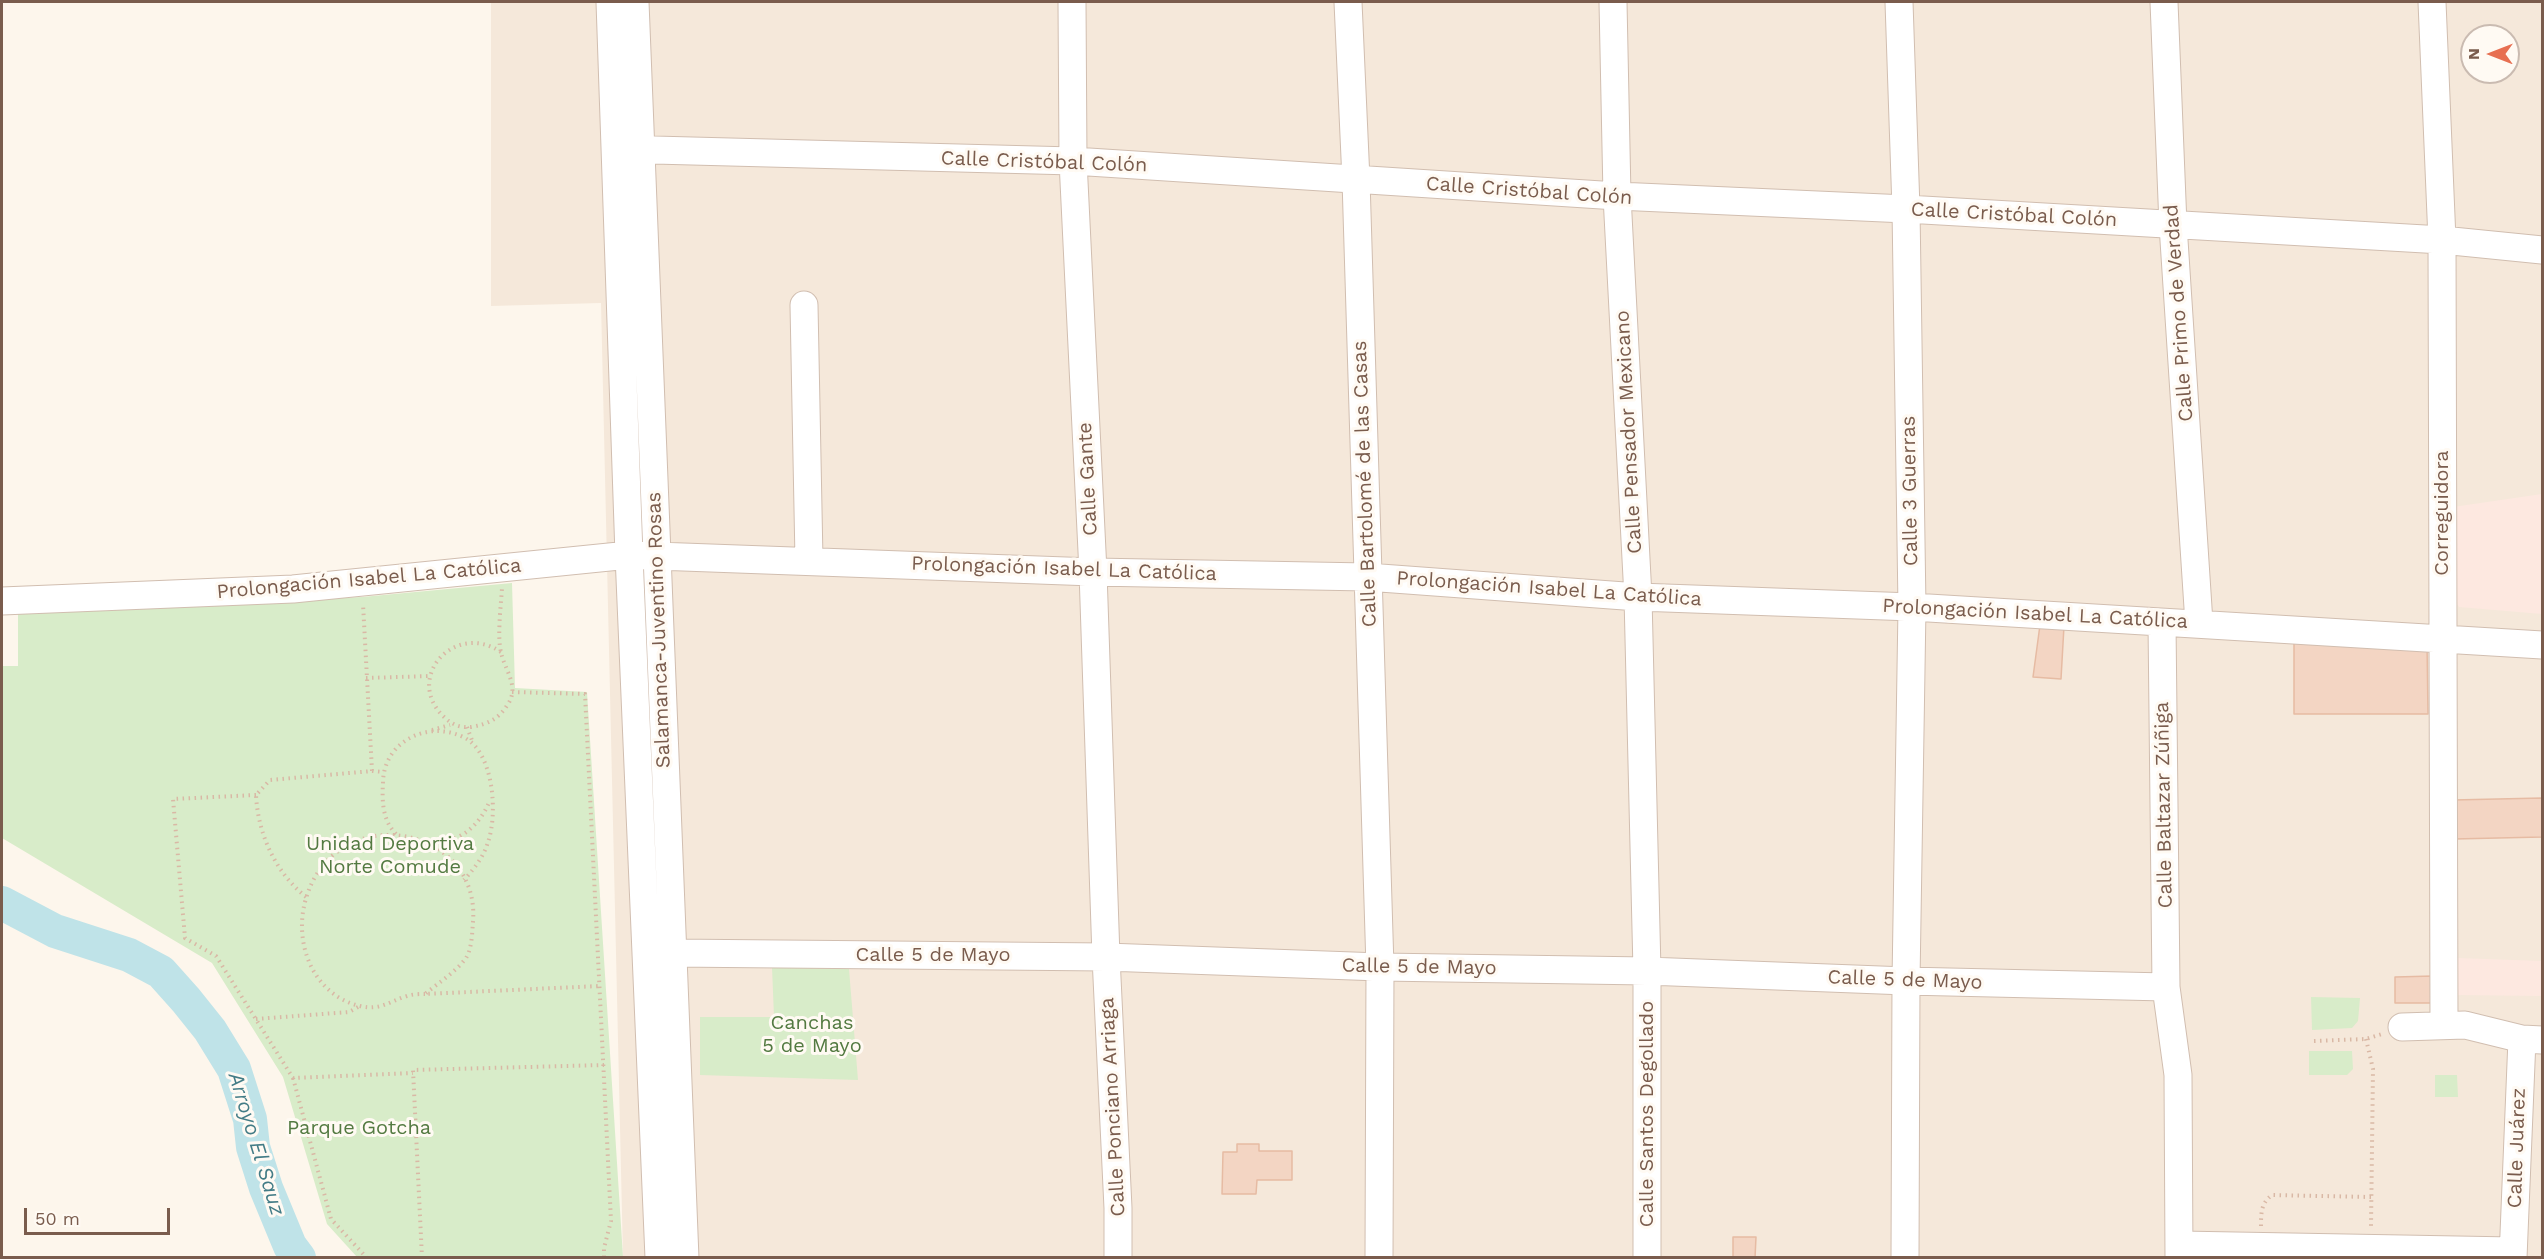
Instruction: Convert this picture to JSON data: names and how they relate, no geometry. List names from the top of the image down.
{
  "streets": {
    "street": [
      "Calle Cristóbal Colón",
      "Calle Primo de Verdad",
      "Calle Pensador Mexicano",
      "Calle Gante",
      "Calle Bartolomé de las Casas",
      "Calle 3 Guerras",
      "Correguidora",
      "Prolongación Isabel La Católica",
      "Salamanca-Juventino Rosas",
      "Calle Baltazar Zúñiga",
      "Calle 5 de Mayo",
      "Calle Ponciano Arriaga",
      "Calle Santos Degollado",
      "Calle Juárez"
    ]
  },
  "crossings": [
    ["Calle Cristóbal Colón", "Calle Primo de Verdad"],
    ["Calle Cristóbal Colón", "Calle Pensador Mexicano"],
    ["Calle Cristóbal Colón", "Calle Gante"],
    ["Calle Cristóbal Colón", "Calle Bartolomé de las Casas"],
    ["Calle Cristóbal Colón", "Calle 3 Guerras"],
    ["Calle Cristóbal Colón", "Correguidora"],
    ["Calle Cristóbal Colón", "Salamanca-Juventino Rosas"],
    ["Calle Primo de Verdad", "Prolongación Isabel La Católica"],
    ["Calle Pensador Mexicano", "Prolongación Isabel La Católica"],
    ["Calle Pensador Mexicano", "Calle 5 de Mayo"],
    ["Calle Pensador Mexicano", "Calle Santos Degollado"],
    ["Calle Gante", "Prolongación Isabel La Católica"],
    ["Calle Gante", "Calle 5 de Mayo"],
    ["Calle Gante", "Calle Ponciano Arriaga"],
    ["Calle Bartolomé de las Casas", "Prolongación Isabel La Católica"],
    ["Calle Bartolomé de las Casas", "Calle 5 de Mayo"],
    ["Calle 3 Guerras", "Prolongación Isabel La Católica"],
    ["Calle 3 Guerras", "Calle 5 de Mayo"],
    ["Correguidora", "Prolongación Isabel La Católica"],
    ["Prolongación Isabel La Católica", "Salamanca-Juventino Rosas"],
    ["Prolongación Isabel La Católica", "Calle Baltazar Zúñiga"],
    ["Salamanca-Juventino Rosas", "Calle 5 de Mayo"],
    ["Calle Baltazar Zúñiga", "Calle 5 de Mayo"],
    ["Calle 5 de Mayo", "Calle Ponciano Arriaga"],
    ["Calle 5 de Mayo", "Calle Santos Degollado"]
  ],
  "water": ["Arroyo El Sauz"],
  "parks": ["Unidad Deportiva Norte Comude", "Canchas 5 de Mayo", "Parque Gotcha"],
  "scale_bar": "50 m",
  "north": "left"
}
